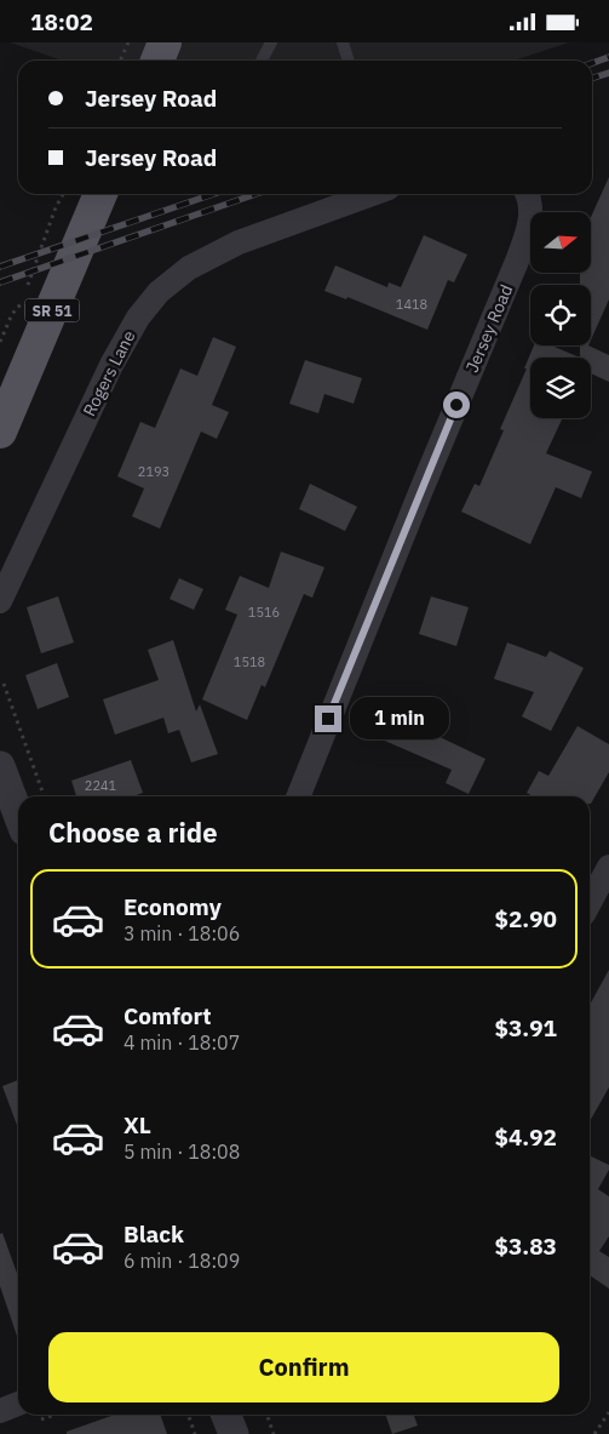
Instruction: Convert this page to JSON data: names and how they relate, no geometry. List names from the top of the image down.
{
  "streets": {
    "main road": ["SR 51"],
    "street": ["Jersey Road", "Rogers Lane"]
  },
  "house_numbers": [
    "1418",
    "2193",
    "1516",
    "1518",
    "2241"
  ],
  "north": "right",
  "page": {
    "status": "18:02",
    "banner": ["Jersey Road", "Jersey Road"],
    "bubble": "1 min",
    "heading": "Choose a ride",
    "list": [
      {
        "name": "Economy",
        "note": "3 min · 18:06",
        "value": "$2.90"
      },
      {
        "name": "Comfort",
        "note": "4 min · 18:07",
        "value": "$3.91"
      },
      {
        "name": "XL",
        "note": "5 min · 18:08",
        "value": "$4.92"
      },
      {
        "name": "Black",
        "note": "6 min · 18:09",
        "value": "$3.83"
      }
    ],
    "buttons": "Confirm"
  }
}
